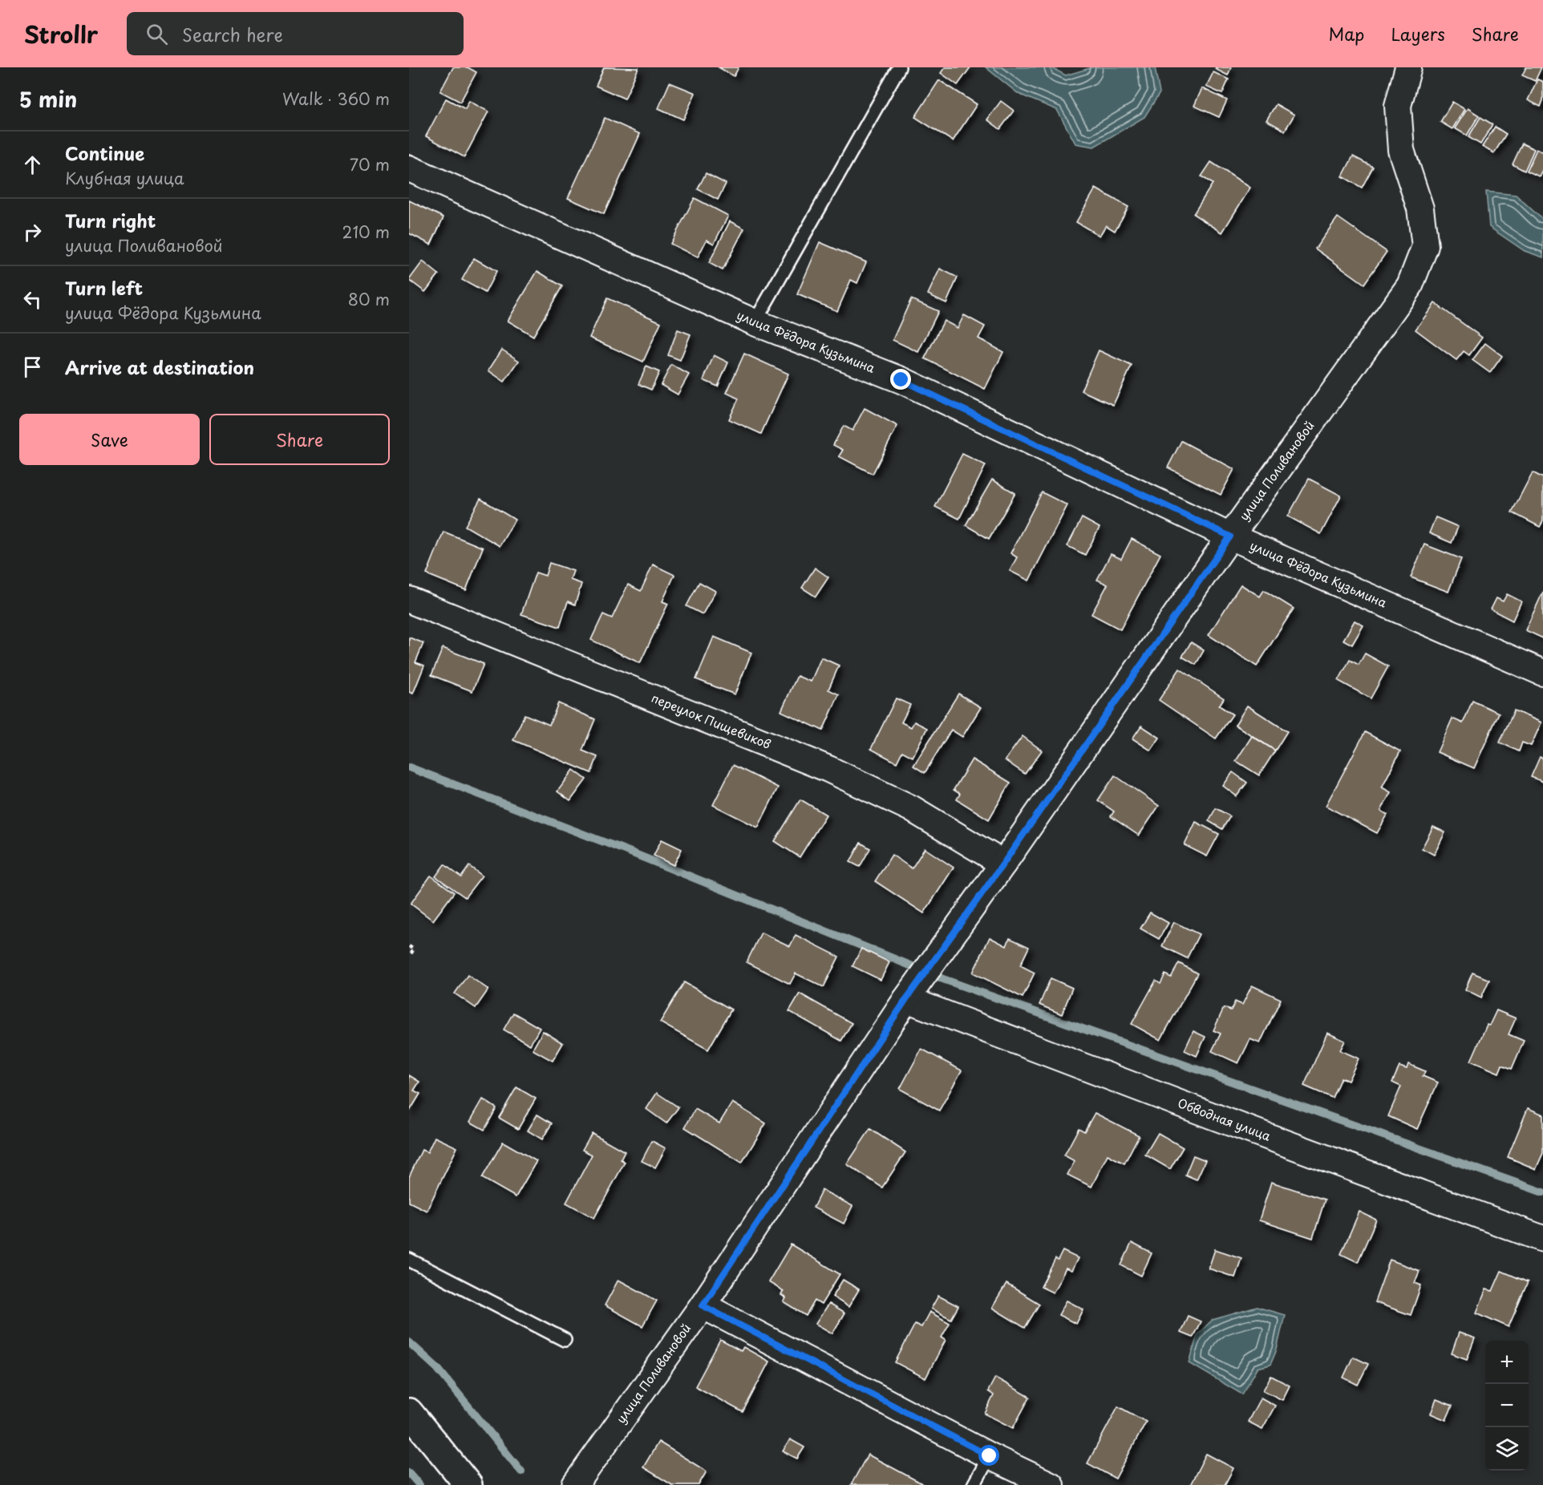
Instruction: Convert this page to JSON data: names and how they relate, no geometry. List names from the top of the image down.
{
  "streets": {
    "street": [
      "улица Фёдора Кузьмина",
      "улица Поливановой",
      "переулок Пищевиков",
      "Обводная улица"
    ]
  },
  "crossings": [
    ["улица Фёдора Кузьмина", "улица Поливановой"],
    ["улица Поливановой", "переулок Пищевиков"],
    ["улица Поливановой", "Обводная улица"]
  ],
  "page": {
    "header": "Strollr",
    "search": "Search here",
    "nav": ["Map", "Layers", "Share"],
    "heading": ["5 min", "Walk · 360 m"],
    "list": [
      ["Continue", "Клубная улица", "70 m"],
      ["Turn right", "улица Поливановой", "210 m"],
      ["Turn left", "улица Фёдора Кузьмина", "80 m"],
      "Arrive at destination"
    ],
    "buttons": ["Save", "Share"],
    "map_buttons": ["+", "−"]
  }
}
